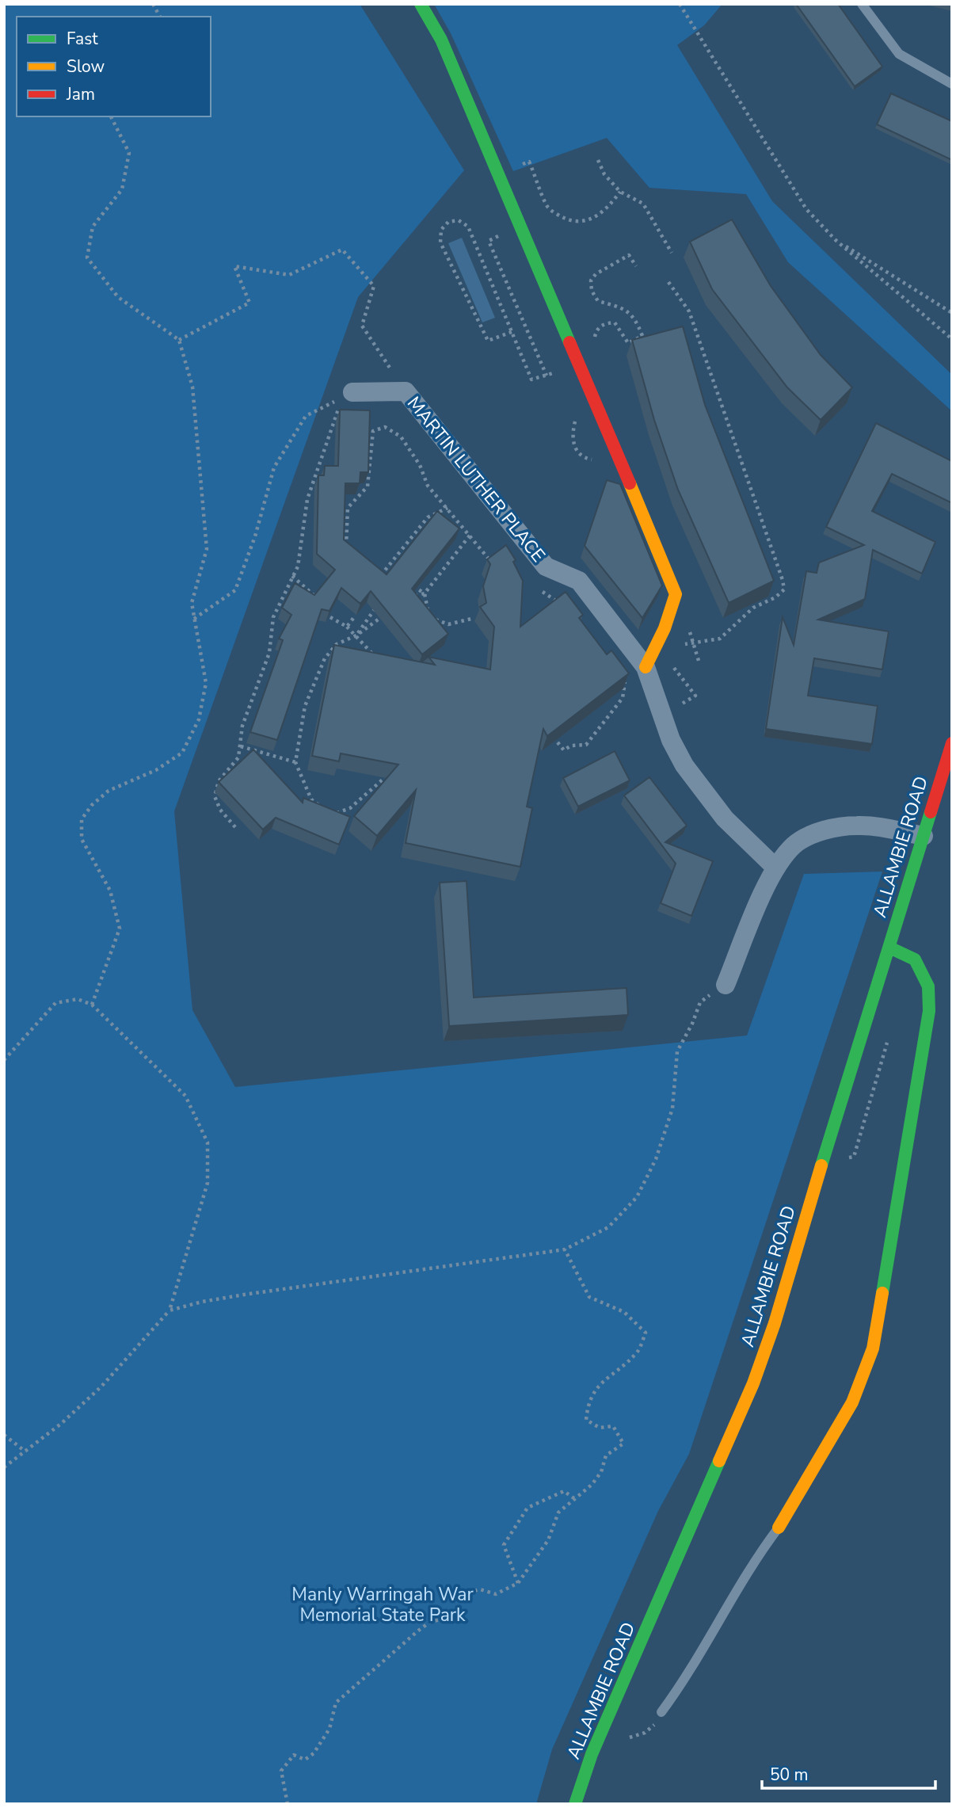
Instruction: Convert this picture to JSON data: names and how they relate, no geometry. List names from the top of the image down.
{
  "streets": {
    "street": ["MARTIN LUTHER PLACE", "ALLAMBIE ROAD"]
  },
  "parks": ["Manly Warringah War Memorial State Park"],
  "legend": ["Fast", "Slow", "Jam"],
  "scale_bar": "50 m"
}
